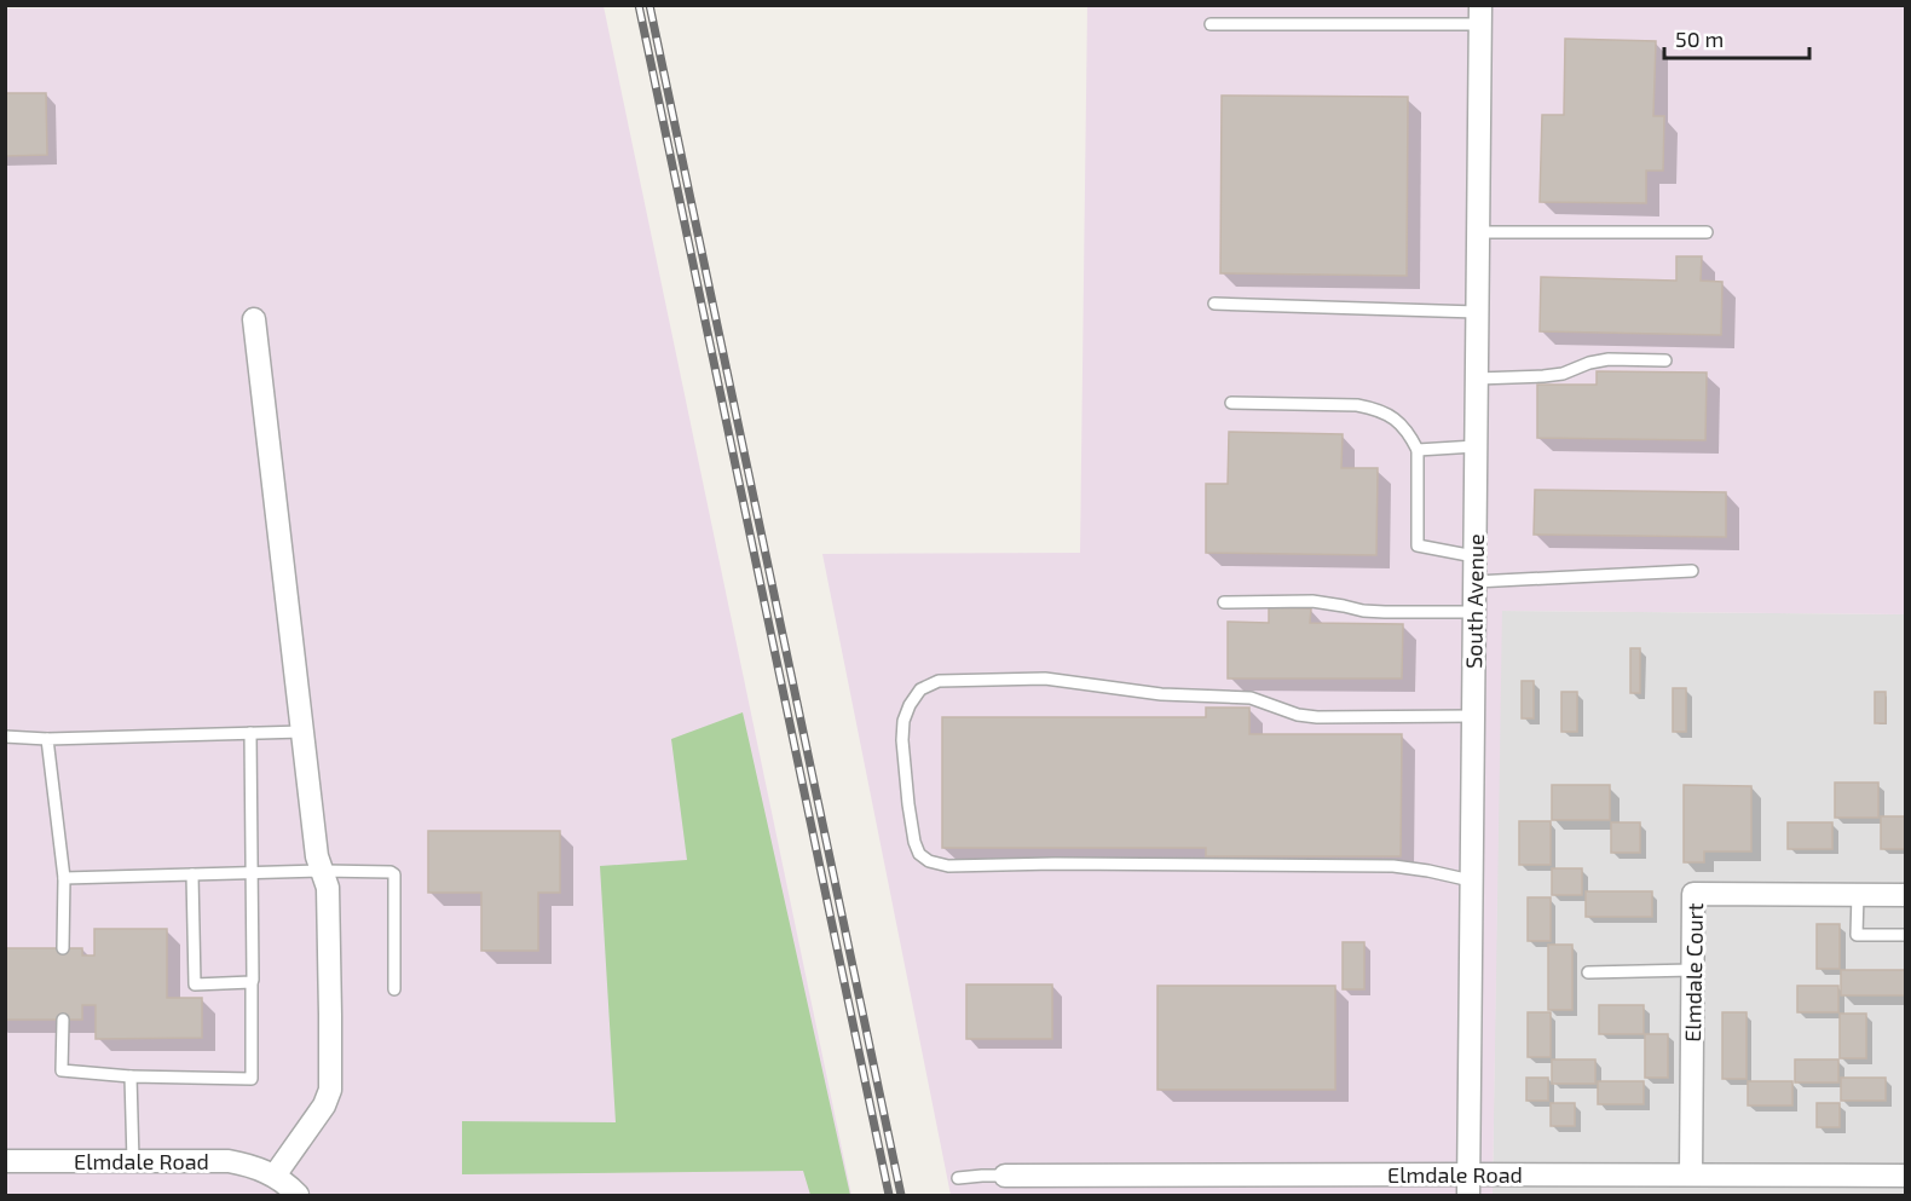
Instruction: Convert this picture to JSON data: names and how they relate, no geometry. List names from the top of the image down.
{
  "streets": {
    "street": ["South Avenue", "Elmdale Court", "Elmdale Road"]
  },
  "crossings": [
    ["South Avenue", "Elmdale Road"],
    ["Elmdale Court", "Elmdale Road"]
  ],
  "scale_bar": "50 m"
}
